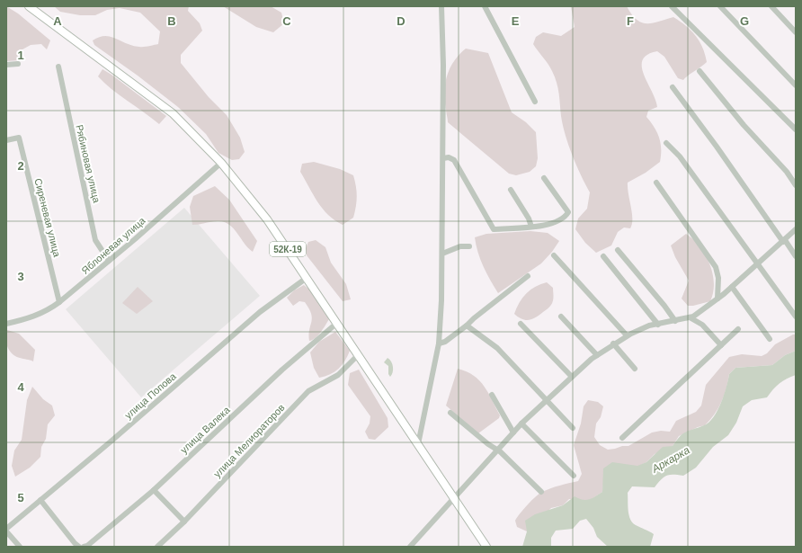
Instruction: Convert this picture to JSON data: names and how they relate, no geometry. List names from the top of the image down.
{
  "streets": {
    "main road": ["52К-19"],
    "street": [
      "Рябиновая улица",
      "Сиреневая улица",
      "Яблоневая улица",
      "улица Попова",
      "улица Валека",
      "улица Мелиораторов"
    ]
  },
  "crossings": [
    ["Рябиновая улица", "Яблоневая улица"],
    ["Сиреневая улица", "Яблоневая улица"],
    ["Яблоневая улица", "52К-19"],
    ["52К-19", "улица Попова"],
    ["52К-19", "улица Валека"],
    ["52К-19", "улица Мелиораторов"]
  ],
  "water": ["Аркарка"],
  "grid": {
    "columns": [
      "A",
      "B",
      "C",
      "D",
      "E",
      "F",
      "G"
    ],
    "rows": [
      "1",
      "2",
      "3",
      "4",
      "5"
    ]
  }
}
